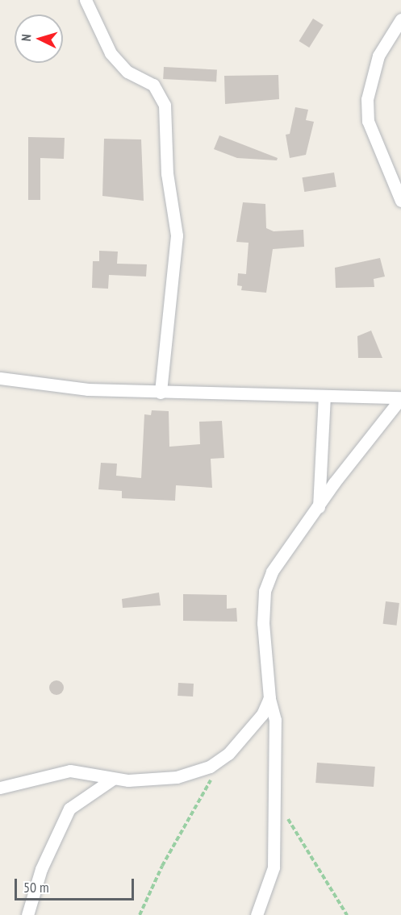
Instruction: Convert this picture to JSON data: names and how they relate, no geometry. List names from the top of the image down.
{
  "scale_bar": "50 m",
  "north": "left"
}
